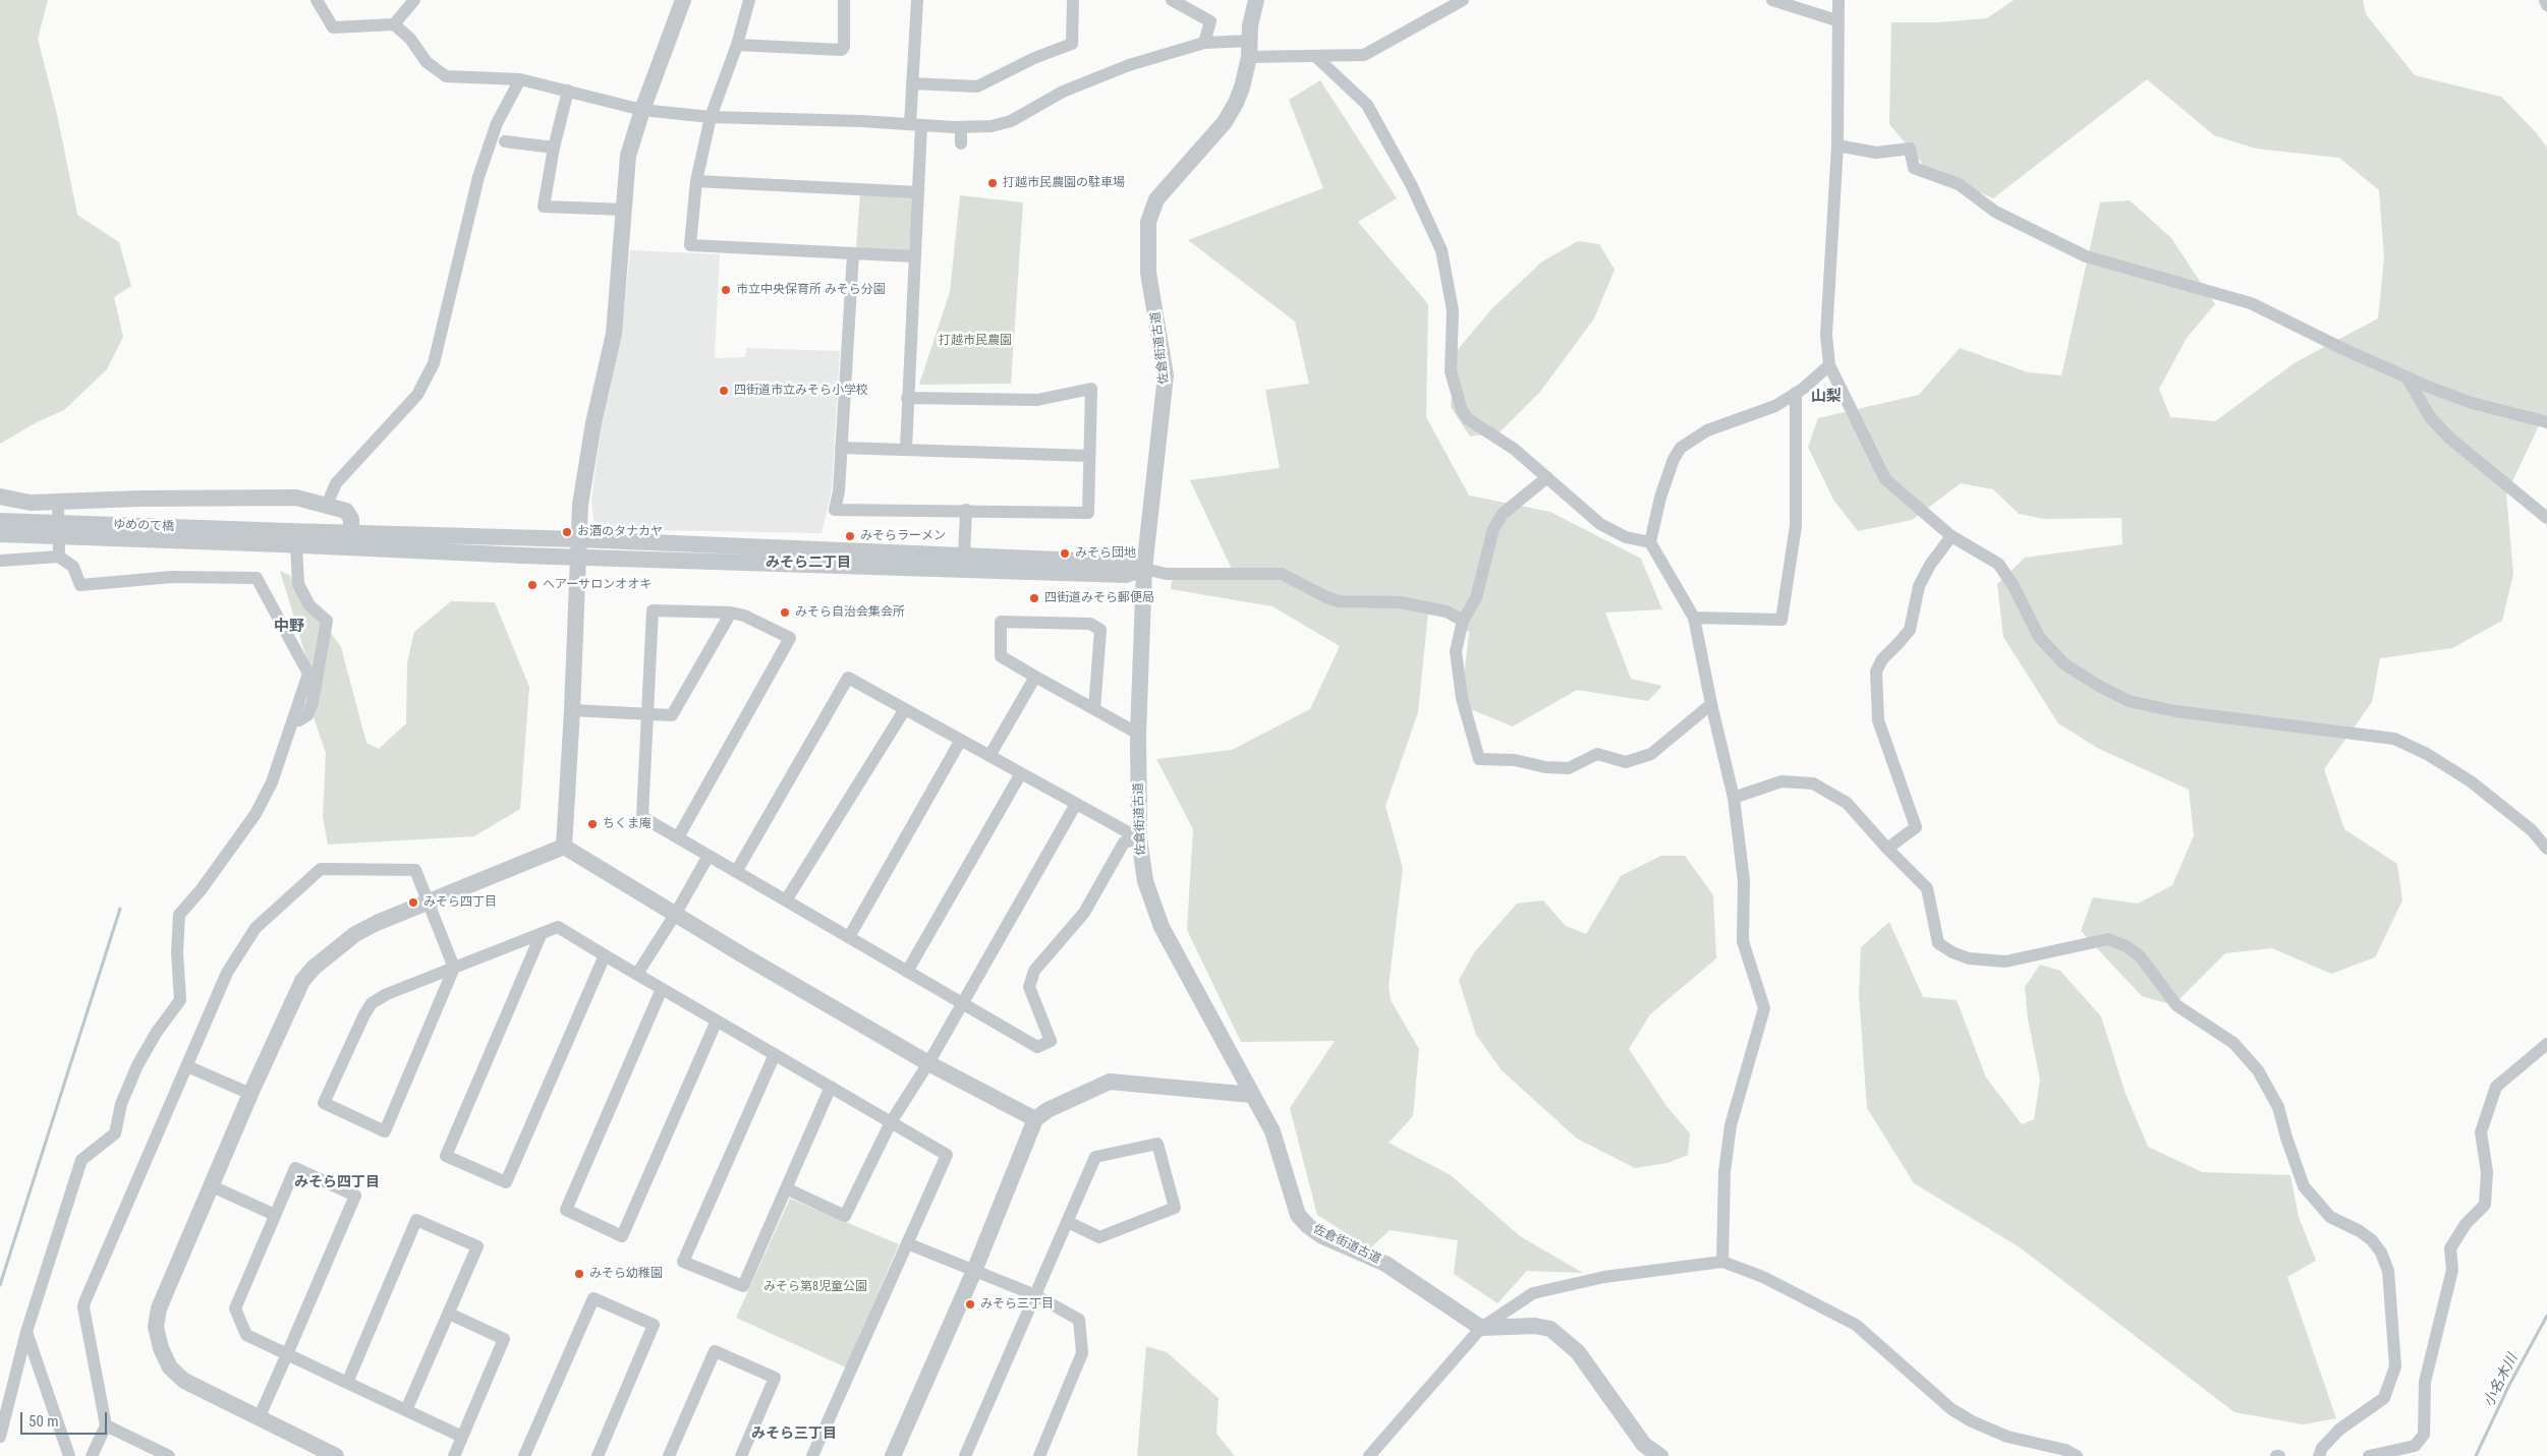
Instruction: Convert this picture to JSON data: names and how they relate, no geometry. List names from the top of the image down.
{
  "streets": {
    "street": ["佐倉街道古道", "ゆめのて橋"]
  },
  "districts": [
    "山梨",
    "みそら二丁目",
    "中野",
    "みそら四丁目",
    "みそら三丁目"
  ],
  "water": ["小名木川"],
  "parks": ["打越市民農園", "みそら第8児童公園"],
  "places": [
    "打越市民農園の駐車場",
    "市立中央保育所 みそら分園",
    "四街道市立みそら小学校",
    "お酒のタナカヤ",
    "みそらラーメン",
    "みそら団地",
    "ヘアーサロンオオキ",
    "四街道みそら郵便局",
    "みそら自治会集会所",
    "ちくま庵",
    "みそら四丁目",
    "みそら幼稚園",
    "みそら三丁目"
  ],
  "scale_bar": "50 m"
}
